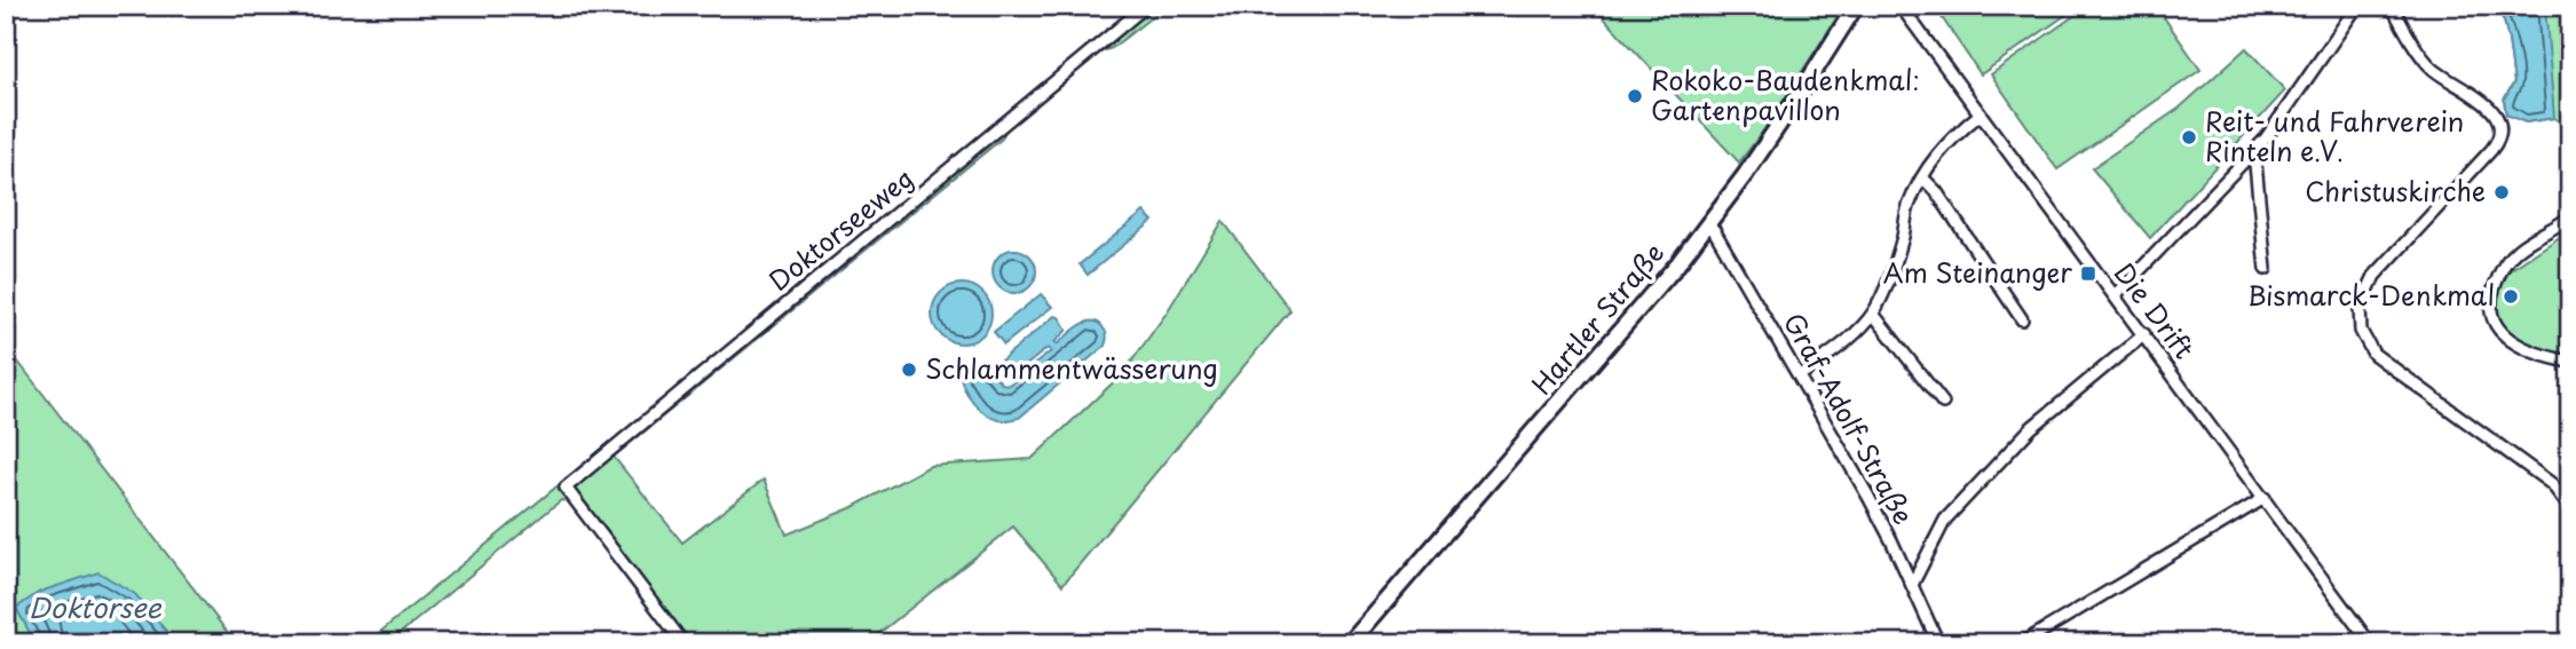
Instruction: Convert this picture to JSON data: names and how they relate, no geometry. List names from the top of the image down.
{
  "streets": {
    "main road": ["Hartler Straße"],
    "street": ["Doktorseeweg", "Die Drift", "Graf-Adolf-Straße"]
  },
  "crossings": [
    ["Hartler Straße", "Graf-Adolf-Straße"]
  ],
  "water": ["Doktorsee"],
  "places": {
    "other": [
      "Rokoko-Baudenkmal: Gartenpavillon",
      "Reit- und Fahrverein Rinteln e.V.",
      "Christuskirche",
      "Bismarck-Denkmal",
      "Schlammentwässerung"
    ],
    "transit": ["Am Steinanger"]
  }
}
